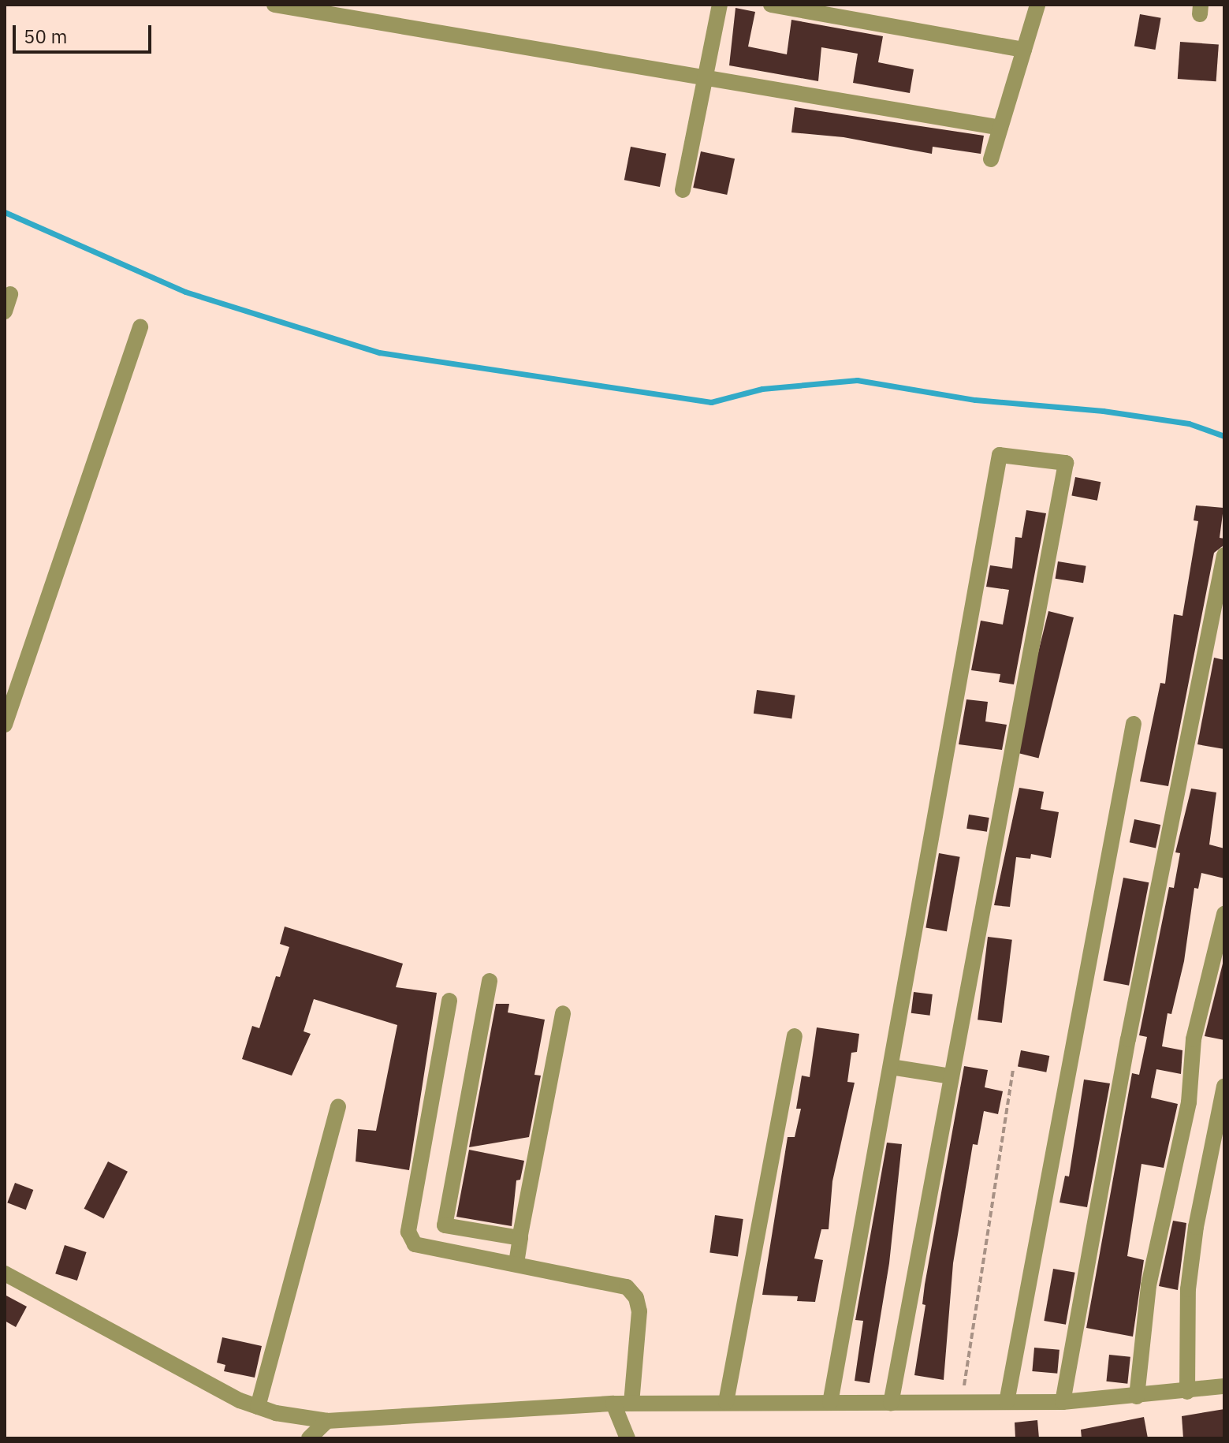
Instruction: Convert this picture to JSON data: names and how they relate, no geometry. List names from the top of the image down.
{
  "scale_bar": "50 m"
}
